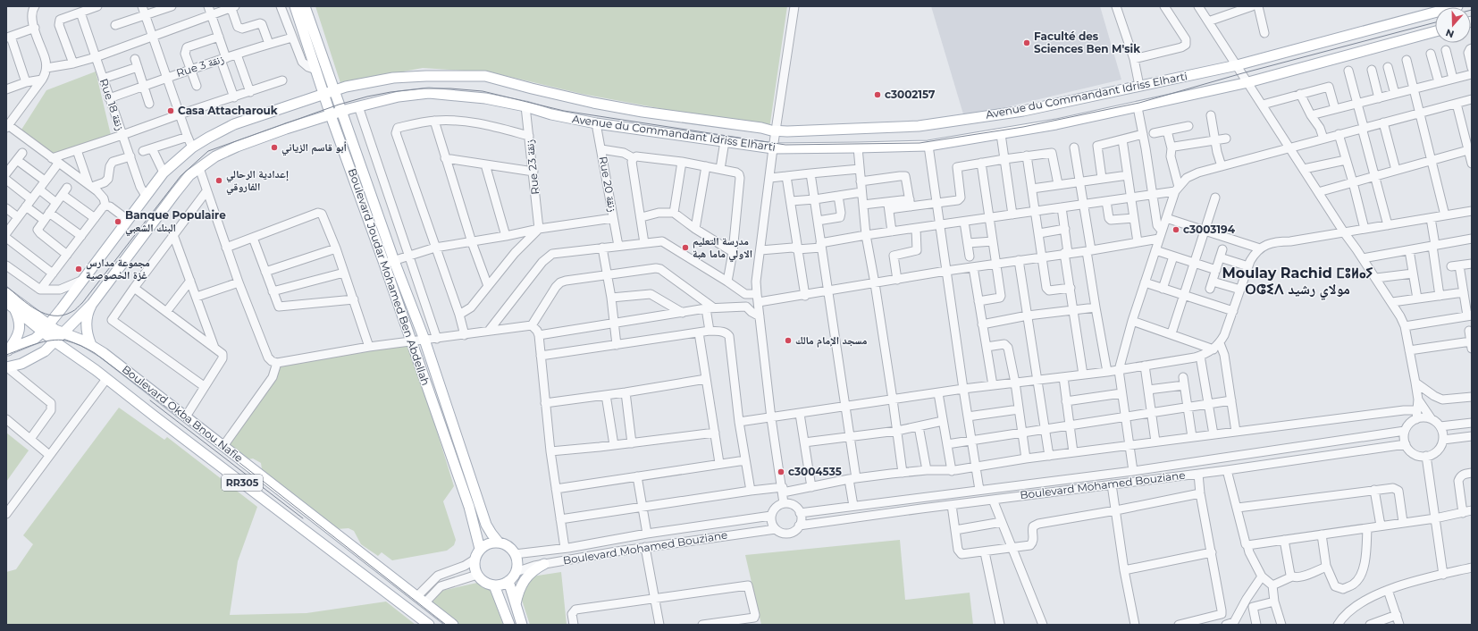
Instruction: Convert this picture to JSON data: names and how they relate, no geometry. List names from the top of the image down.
{
  "streets": {
    "main road": [
      "Avenue du Commandant Idriss Elharti",
      "Boulevard Joudar Mohamed Ben Abdellah",
      "Boulevard Okba Bnou Nafie",
      "RR305"
    ],
    "street": [
      "Rue 3 زنقة",
      "Rue 18 زنقة",
      "Rue 23 زنقة",
      "Rue 20 زنقة",
      "Boulevard Mohamed Bouziane"
    ]
  },
  "crossings": [
    ["Rue 3 زنقة", "Rue 18 زنقة"],
    ["Avenue du Commandant Idriss Elharti", "Rue 18 زنقة"],
    ["Avenue du Commandant Idriss Elharti", "Rue 23 زنقة"],
    ["Avenue du Commandant Idriss Elharti", "Rue 20 زنقة"],
    ["Avenue du Commandant Idriss Elharti", "Boulevard Joudar Mohamed Ben Abdellah"],
    ["Avenue du Commandant Idriss Elharti", "Boulevard Okba Bnou Nafie"],
    ["Boulevard Joudar Mohamed Ben Abdellah", "Boulevard Mohamed Bouziane"]
  ],
  "districts": ["Moulay Rachid ⵎⵓⵍⴰⵢ ⵔⵛⵉⴷ مولاي رشيد"],
  "places": [
    "Faculté des Sciences Ben M'sik",
    "c3002157",
    "Casa Attacharouk",
    "أبو قاسم الزياني",
    "إعدادية الرحالي الفاروقي",
    "Banque Populaire البنك الشعبي",
    "c3003194",
    "مدرسة التعليم الاولي ماما هبة",
    "مجموعة مدارس غزة الخصوصية",
    "مسجد الإمام مالك",
    "c3004535"
  ],
  "north": "bottom"
}
